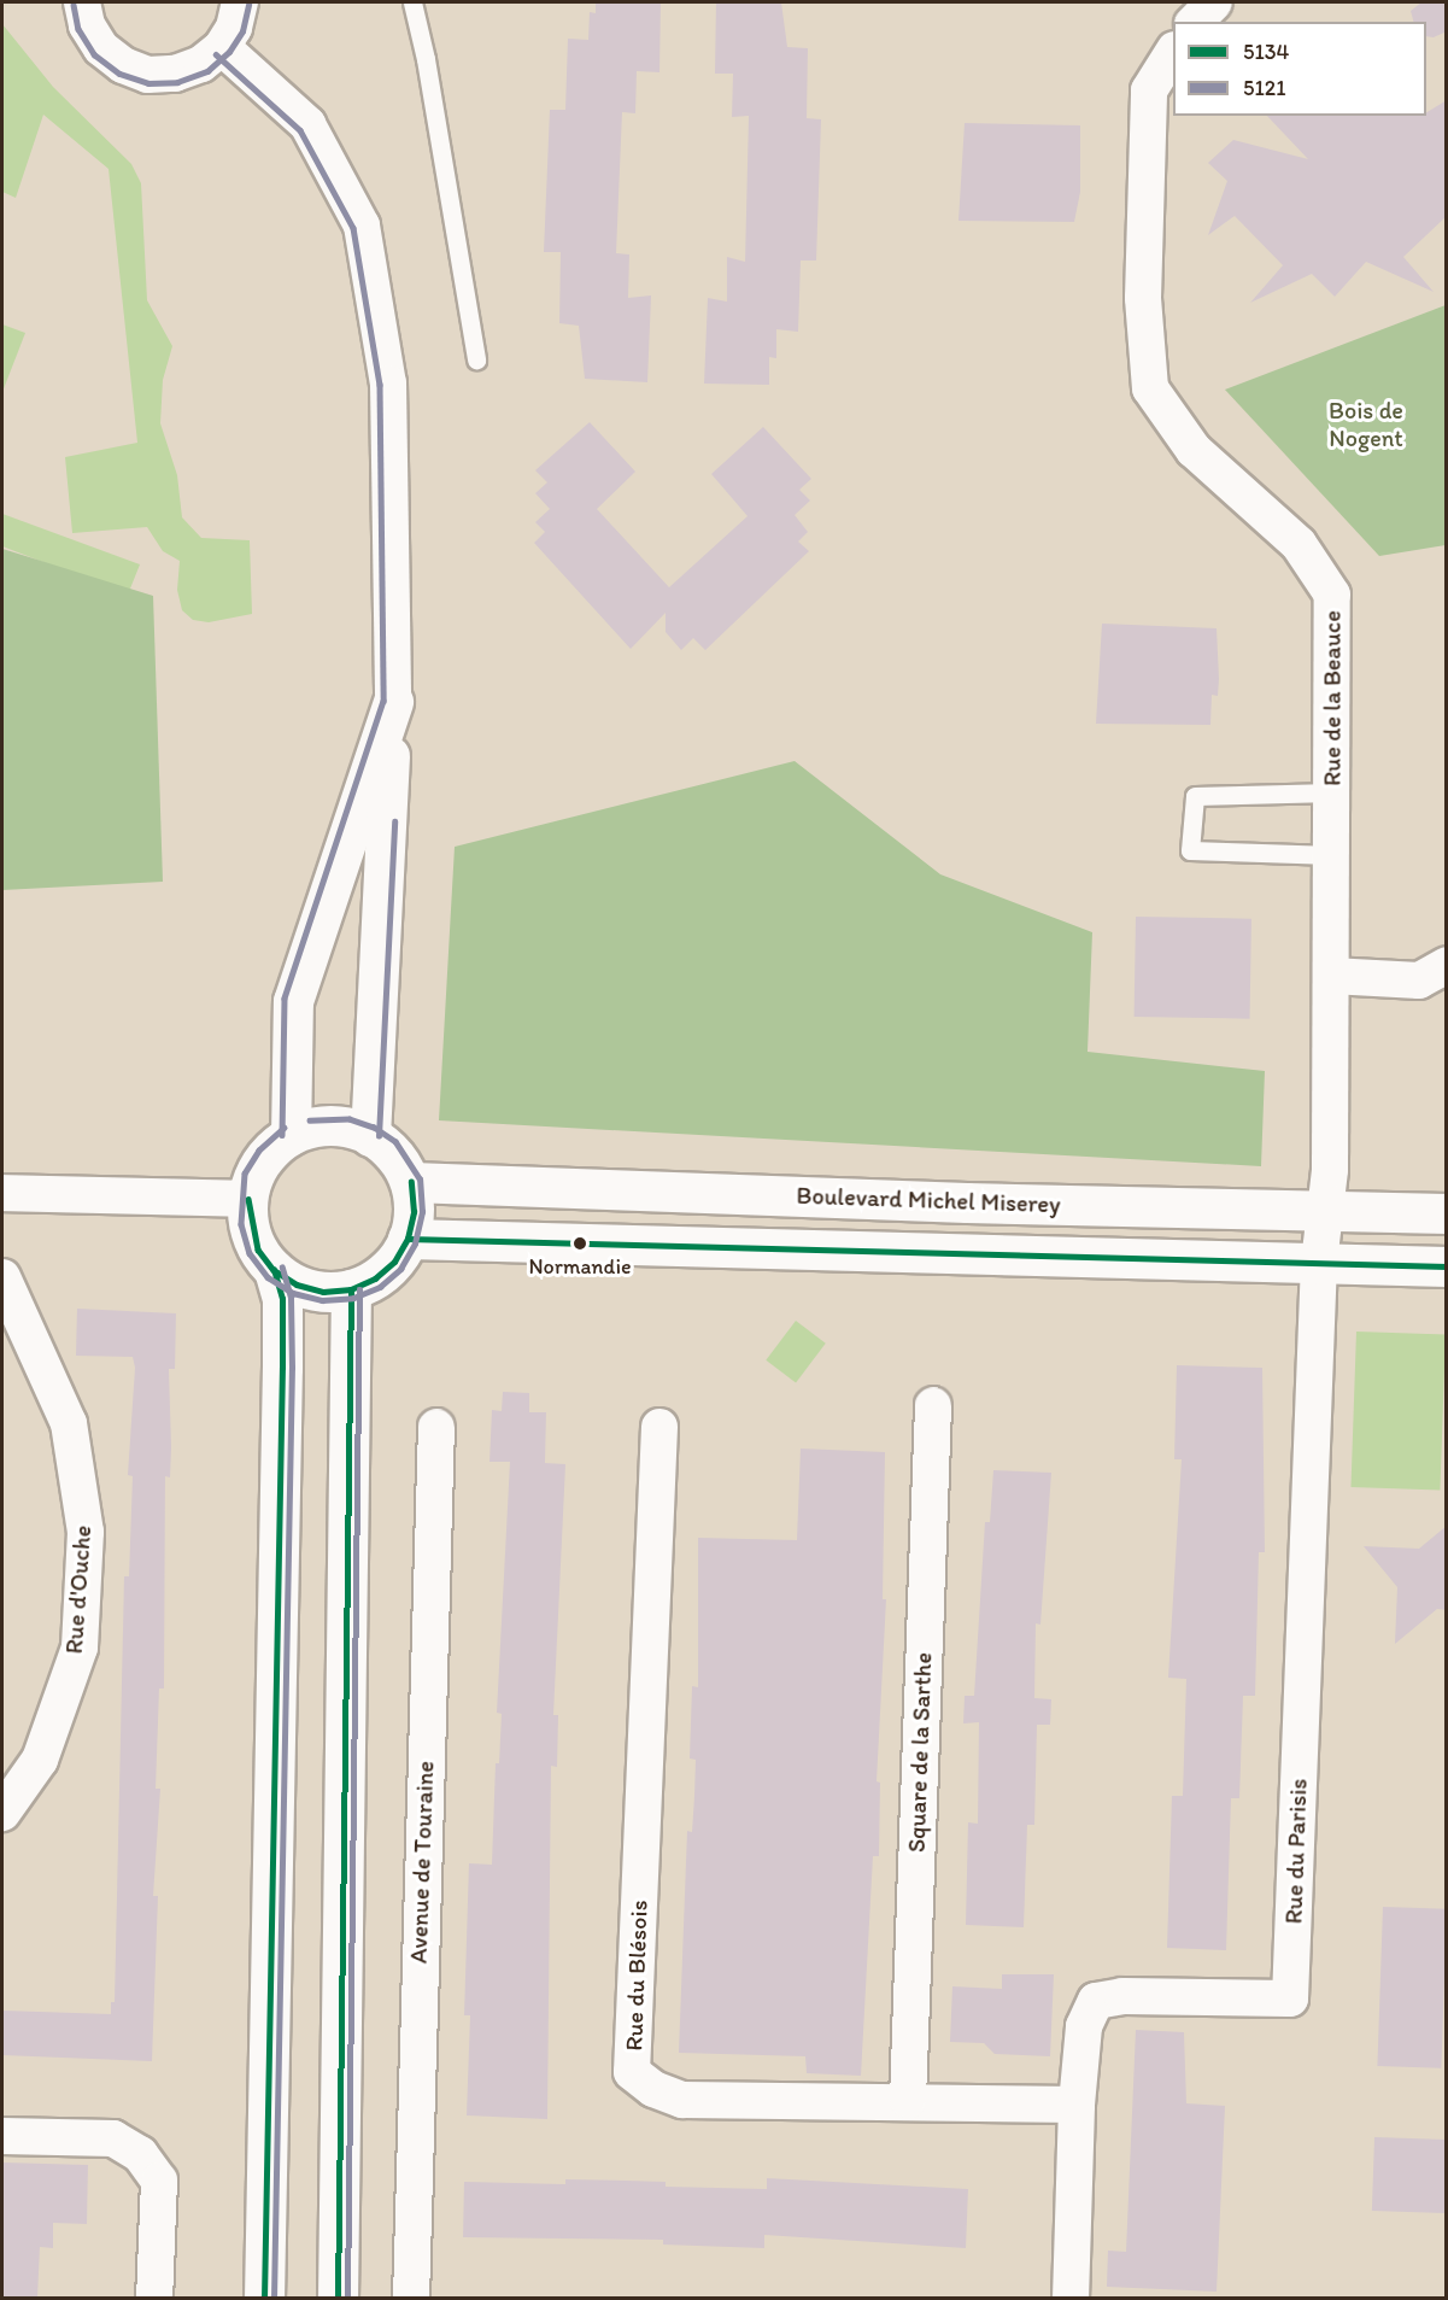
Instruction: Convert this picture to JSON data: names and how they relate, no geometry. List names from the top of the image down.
{
  "streets": {
    "street": [
      "Rue de la Beauce",
      "Boulevard Michel Miserey",
      "Rue d'Ouche",
      "Square de la Sarthe",
      "Rue du Parisis",
      "Avenue de Touraine",
      "Rue du Blésois"
    ]
  },
  "crossings": [
    ["Rue de la Beauce", "Boulevard Michel Miserey"],
    ["Rue de la Beauce", "Rue du Parisis"],
    ["Boulevard Michel Miserey", "Rue du Parisis"],
    ["Square de la Sarthe", "Rue du Blésois"],
    ["Rue du Parisis", "Rue du Blésois"]
  ],
  "parks": ["Bois de Nogent"],
  "places": ["Normandie"],
  "lines": ["transit line 5121", "transit line 5134"],
  "legend": ["5134", "5121"]
}
